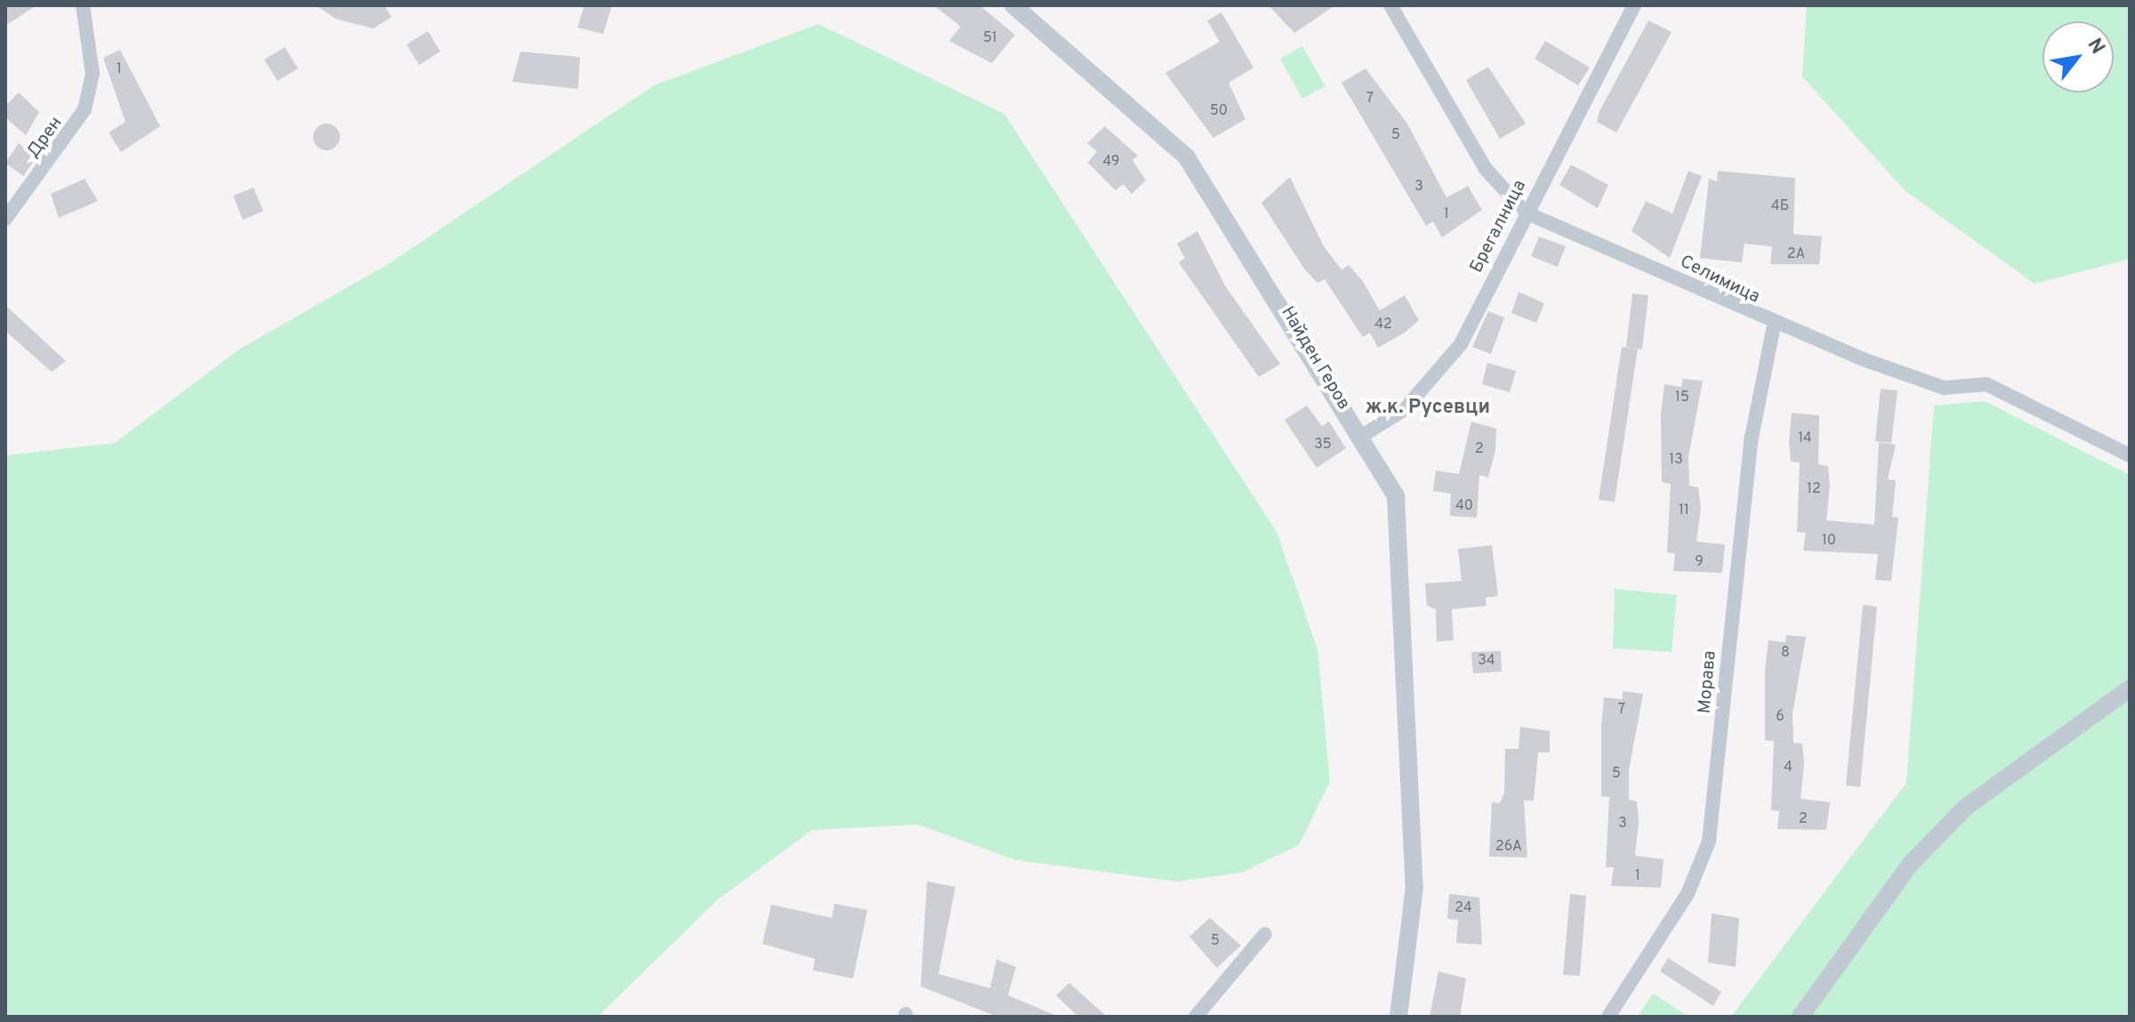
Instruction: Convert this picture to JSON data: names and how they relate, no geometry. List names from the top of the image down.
{
  "streets": {
    "street": [
      "Дрен",
      "Брегалница",
      "Селимица",
      "Найден Геров",
      "Морава"
    ]
  },
  "crossings": [
    ["Брегалница", "Селимица"],
    ["Брегалница", "Найден Геров"],
    ["Селимица", "Морава"]
  ],
  "districts": ["ж.к. Русевци"],
  "house_numbers": [
    "51",
    "1",
    "7",
    "50",
    "5",
    "49",
    "3",
    "4Б",
    "1",
    "2А",
    "42",
    "15",
    "14",
    "35",
    "2",
    "13",
    "12",
    "40",
    "11",
    "10",
    "9",
    "8",
    "34",
    "7",
    "6",
    "4",
    "5",
    "2",
    "3",
    "26А",
    "1",
    "24",
    "5"
  ],
  "north": "top right"
}
